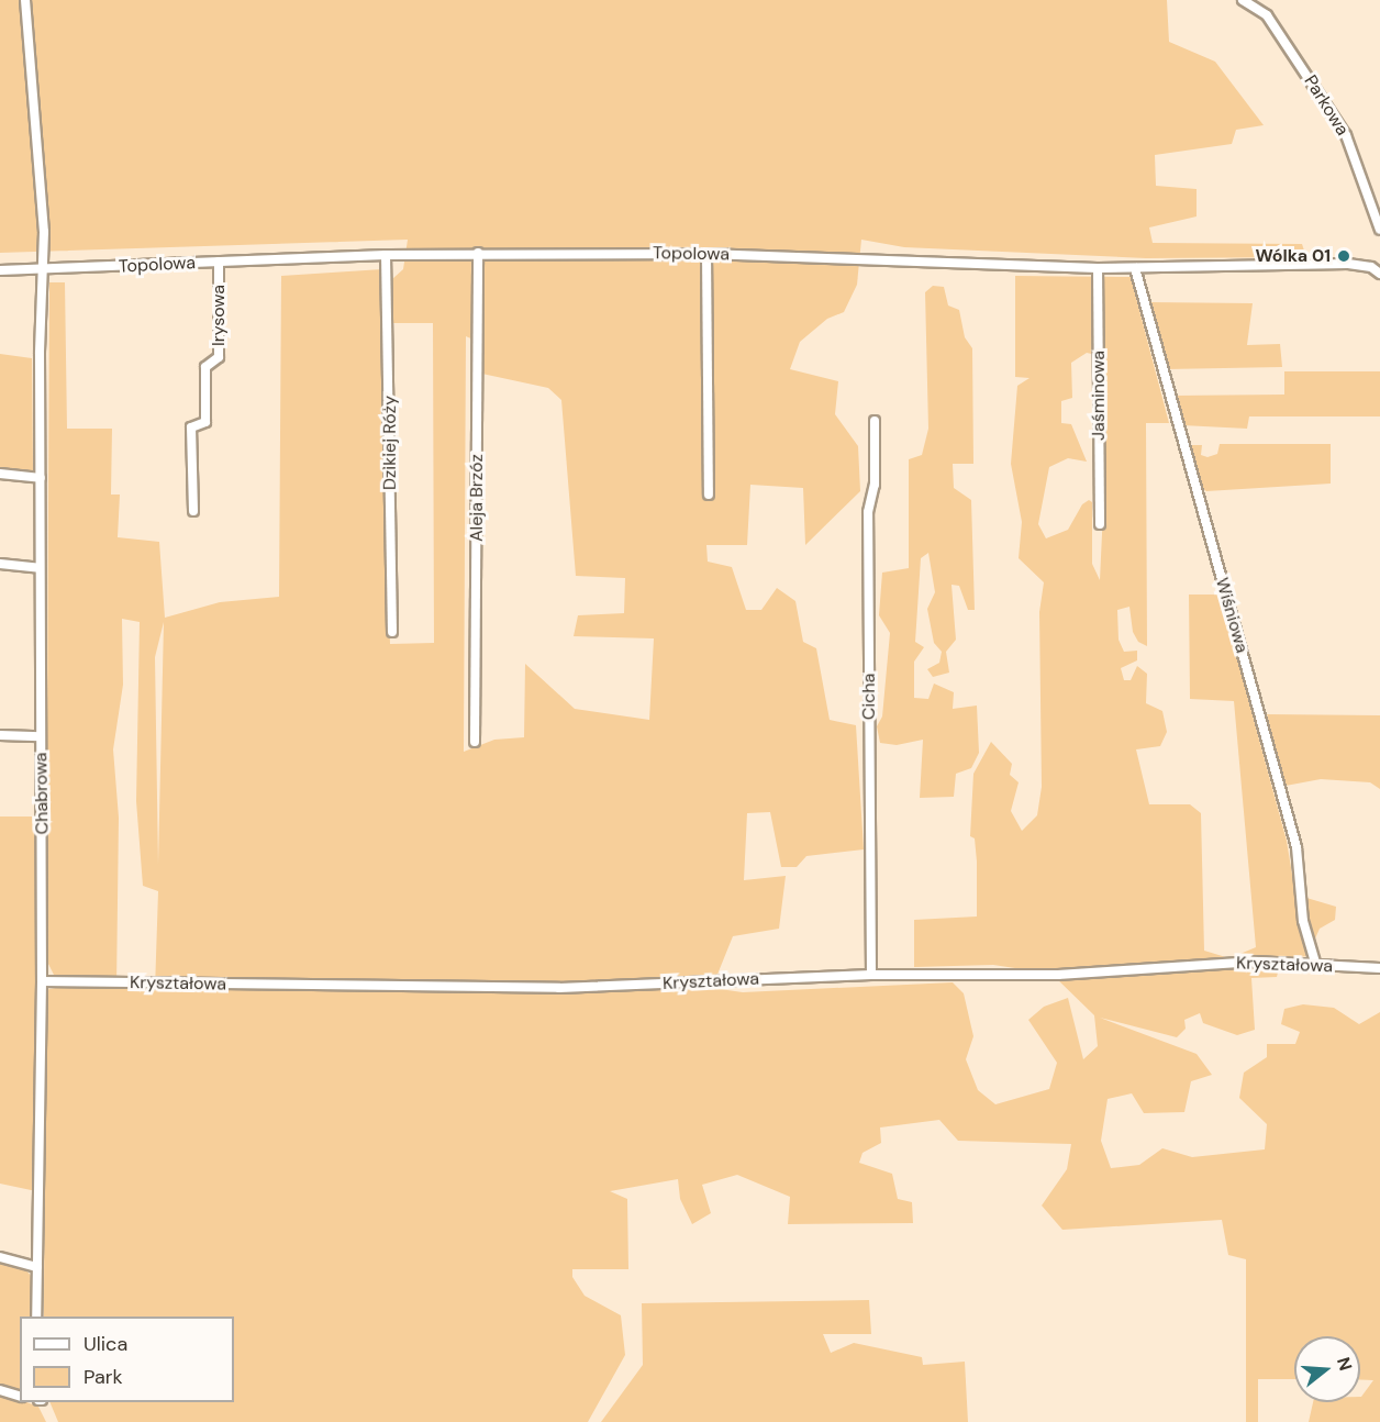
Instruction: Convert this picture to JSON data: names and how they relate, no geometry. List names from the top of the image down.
{
  "streets": {
    "street": [
      "Parkowa",
      "Topolowa",
      "Irysowa",
      "Jaśminowa",
      "Dzikiej Róży",
      "Aleja Brzóz",
      "Wiśniowa",
      "Cicha",
      "Chabrowa",
      "Kryształowa"
    ]
  },
  "crossings": [
    ["Topolowa", "Irysowa"],
    ["Topolowa", "Jaśminowa"],
    ["Topolowa", "Dzikiej Róży"],
    ["Topolowa", "Aleja Brzóz"],
    ["Topolowa", "Wiśniowa"],
    ["Topolowa", "Chabrowa"],
    ["Wiśniowa", "Kryształowa"],
    ["Cicha", "Kryształowa"],
    ["Chabrowa", "Kryształowa"]
  ],
  "places": ["Wólka 01"],
  "legend": ["Ulica", "Park"],
  "north": "right"
}
